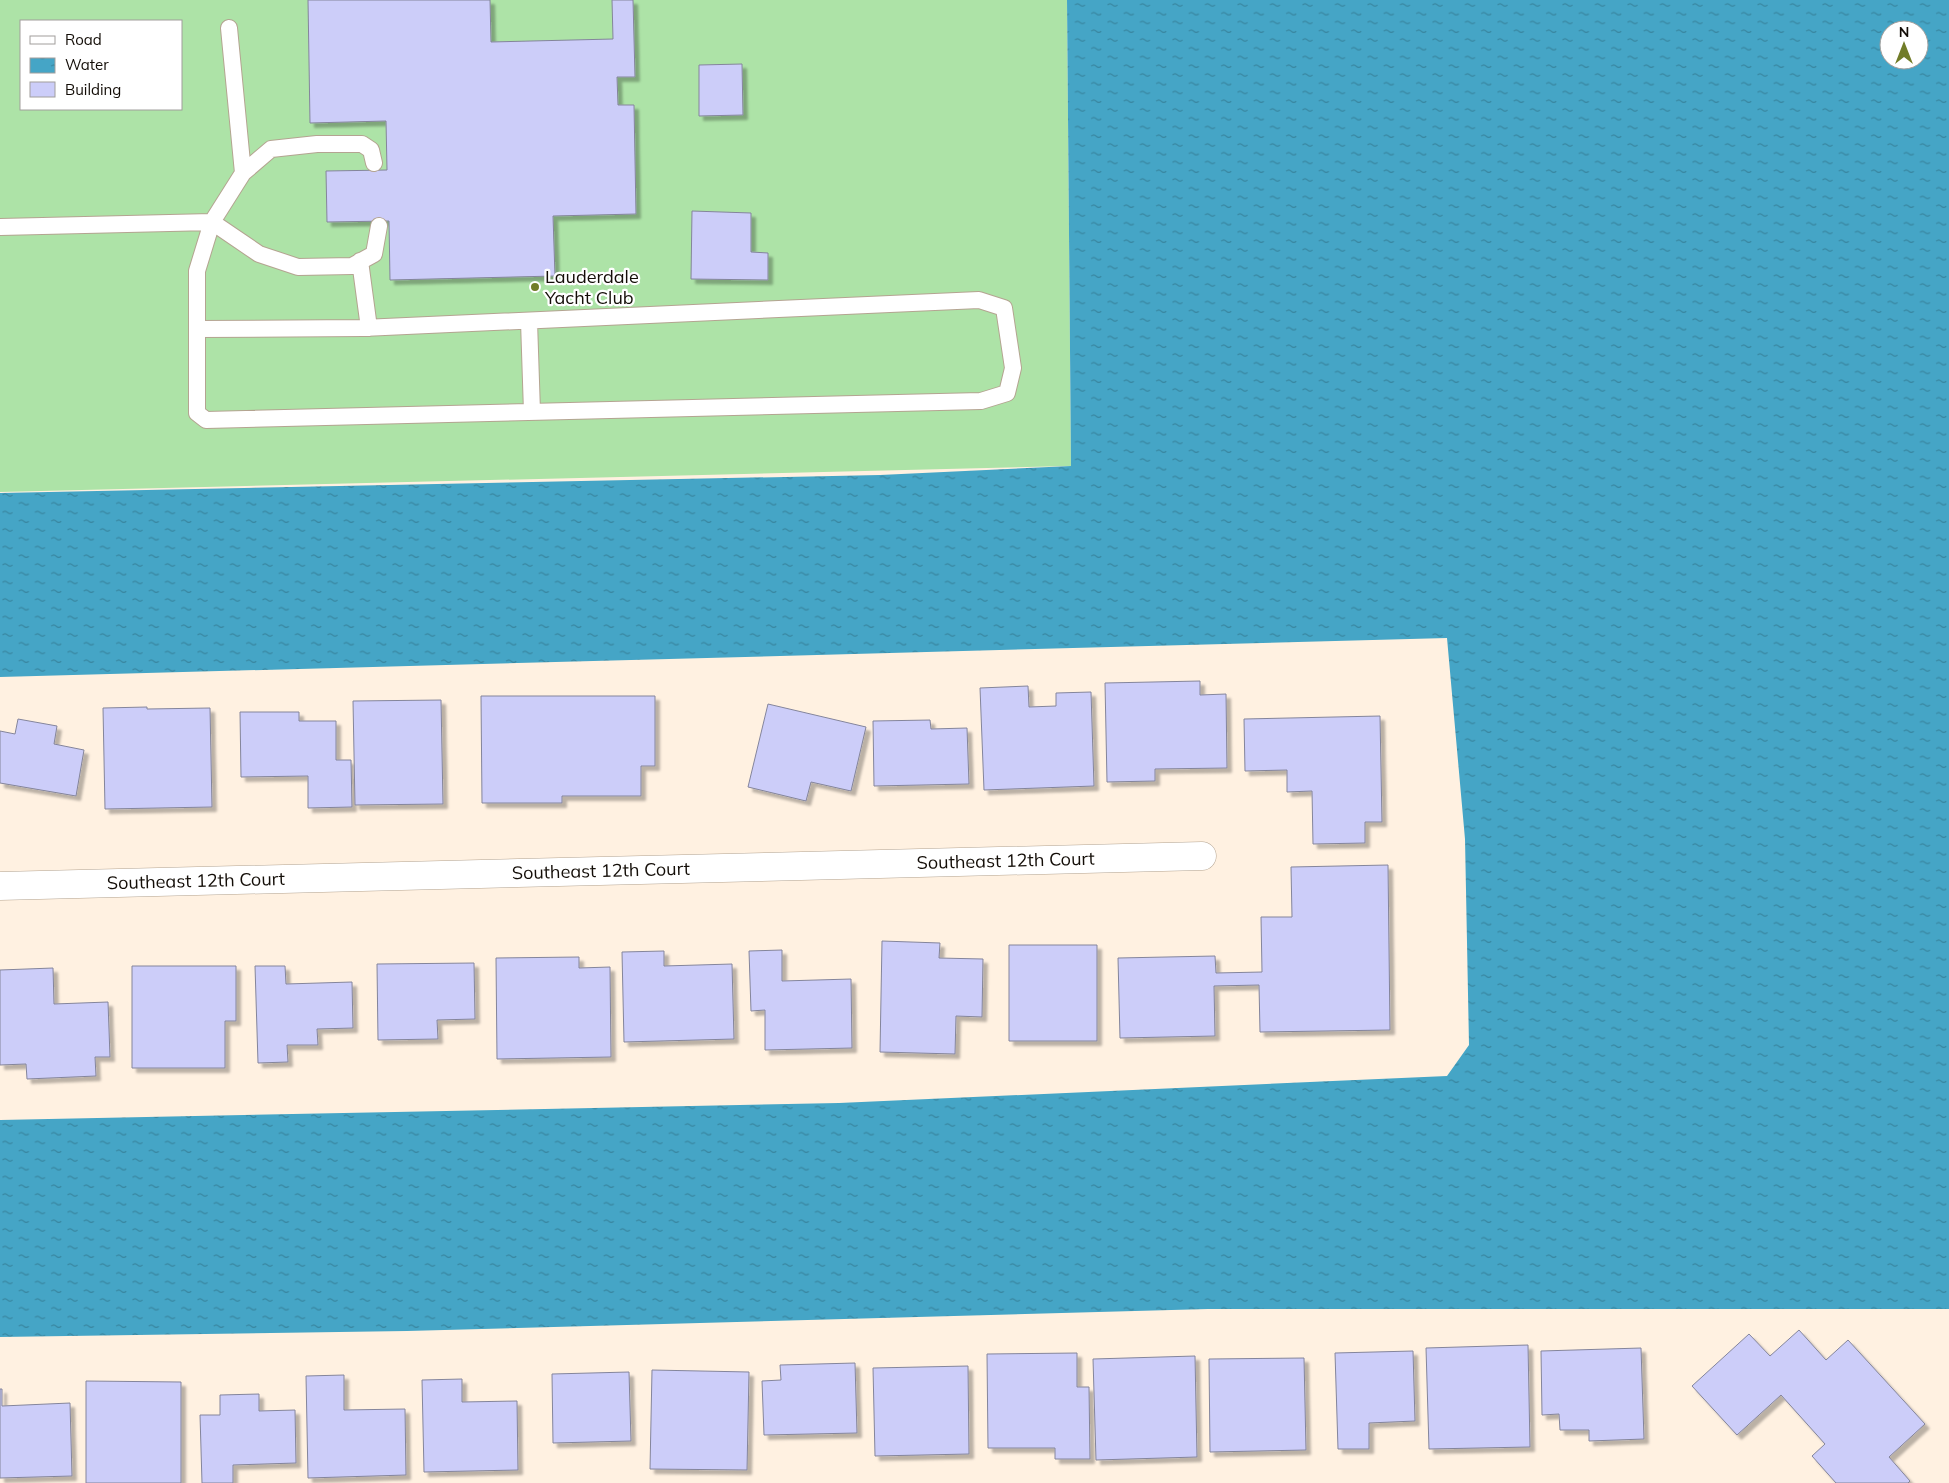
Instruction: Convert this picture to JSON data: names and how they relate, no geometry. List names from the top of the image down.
{
  "streets": {
    "street": ["Southeast 12th Court"]
  },
  "places": ["Lauderdale Yacht Club"],
  "legend": ["Road", "Water", "Building"],
  "north": "top"
}
